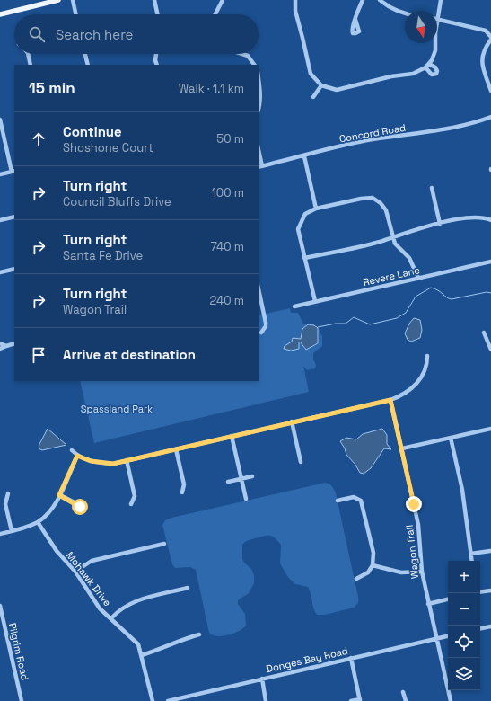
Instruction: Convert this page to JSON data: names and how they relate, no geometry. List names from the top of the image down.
{
  "streets": {
    "street": [
      "Concord Road",
      "Revere Lane",
      "Wagon Trail",
      "Mohawk Drive",
      "Pilgrim Road",
      "Donges Bay Road"
    ]
  },
  "crossings": [
    ["Wagon Trail", "Donges Bay Road"]
  ],
  "parks": ["Spassland Park"],
  "north": "bottom",
  "page": {
    "search": "Search here",
    "heading": ["15 min", "Walk · 1.1 km"],
    "list": [
      ["Continue", "Shoshone Court", "50 m"],
      ["Turn right", "Council Bluffs Drive", "100 m"],
      ["Turn right", "Santa Fe Drive", "740 m"],
      ["Turn right", "Wagon Trail", "240 m"],
      "Arrive at destination"
    ],
    "map_buttons": ["+", "−"]
  }
}
